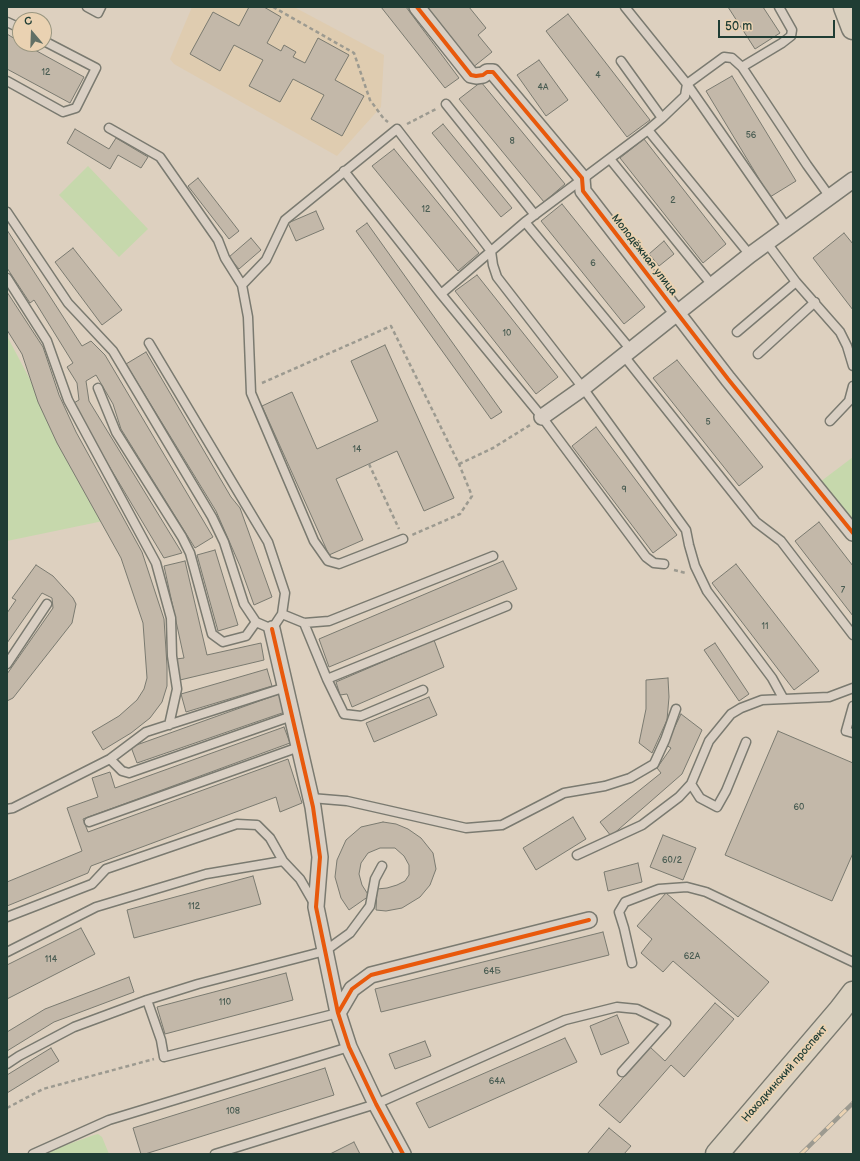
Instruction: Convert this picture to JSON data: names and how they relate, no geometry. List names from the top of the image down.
{
  "streets": {
    "main road": ["Находкинский проспект"],
    "street": ["Молодёжная улица"]
  },
  "house_numbers": [
    "12",
    "4",
    "4А",
    "56",
    "8",
    "2",
    "12",
    "6",
    "10",
    "5",
    "14",
    "9",
    "7",
    "11",
    "60",
    "60/2",
    "112",
    "62А",
    "114",
    "64Б",
    "110",
    "64А",
    "108"
  ],
  "scale_bar": "50 m",
  "north": "top"
}
